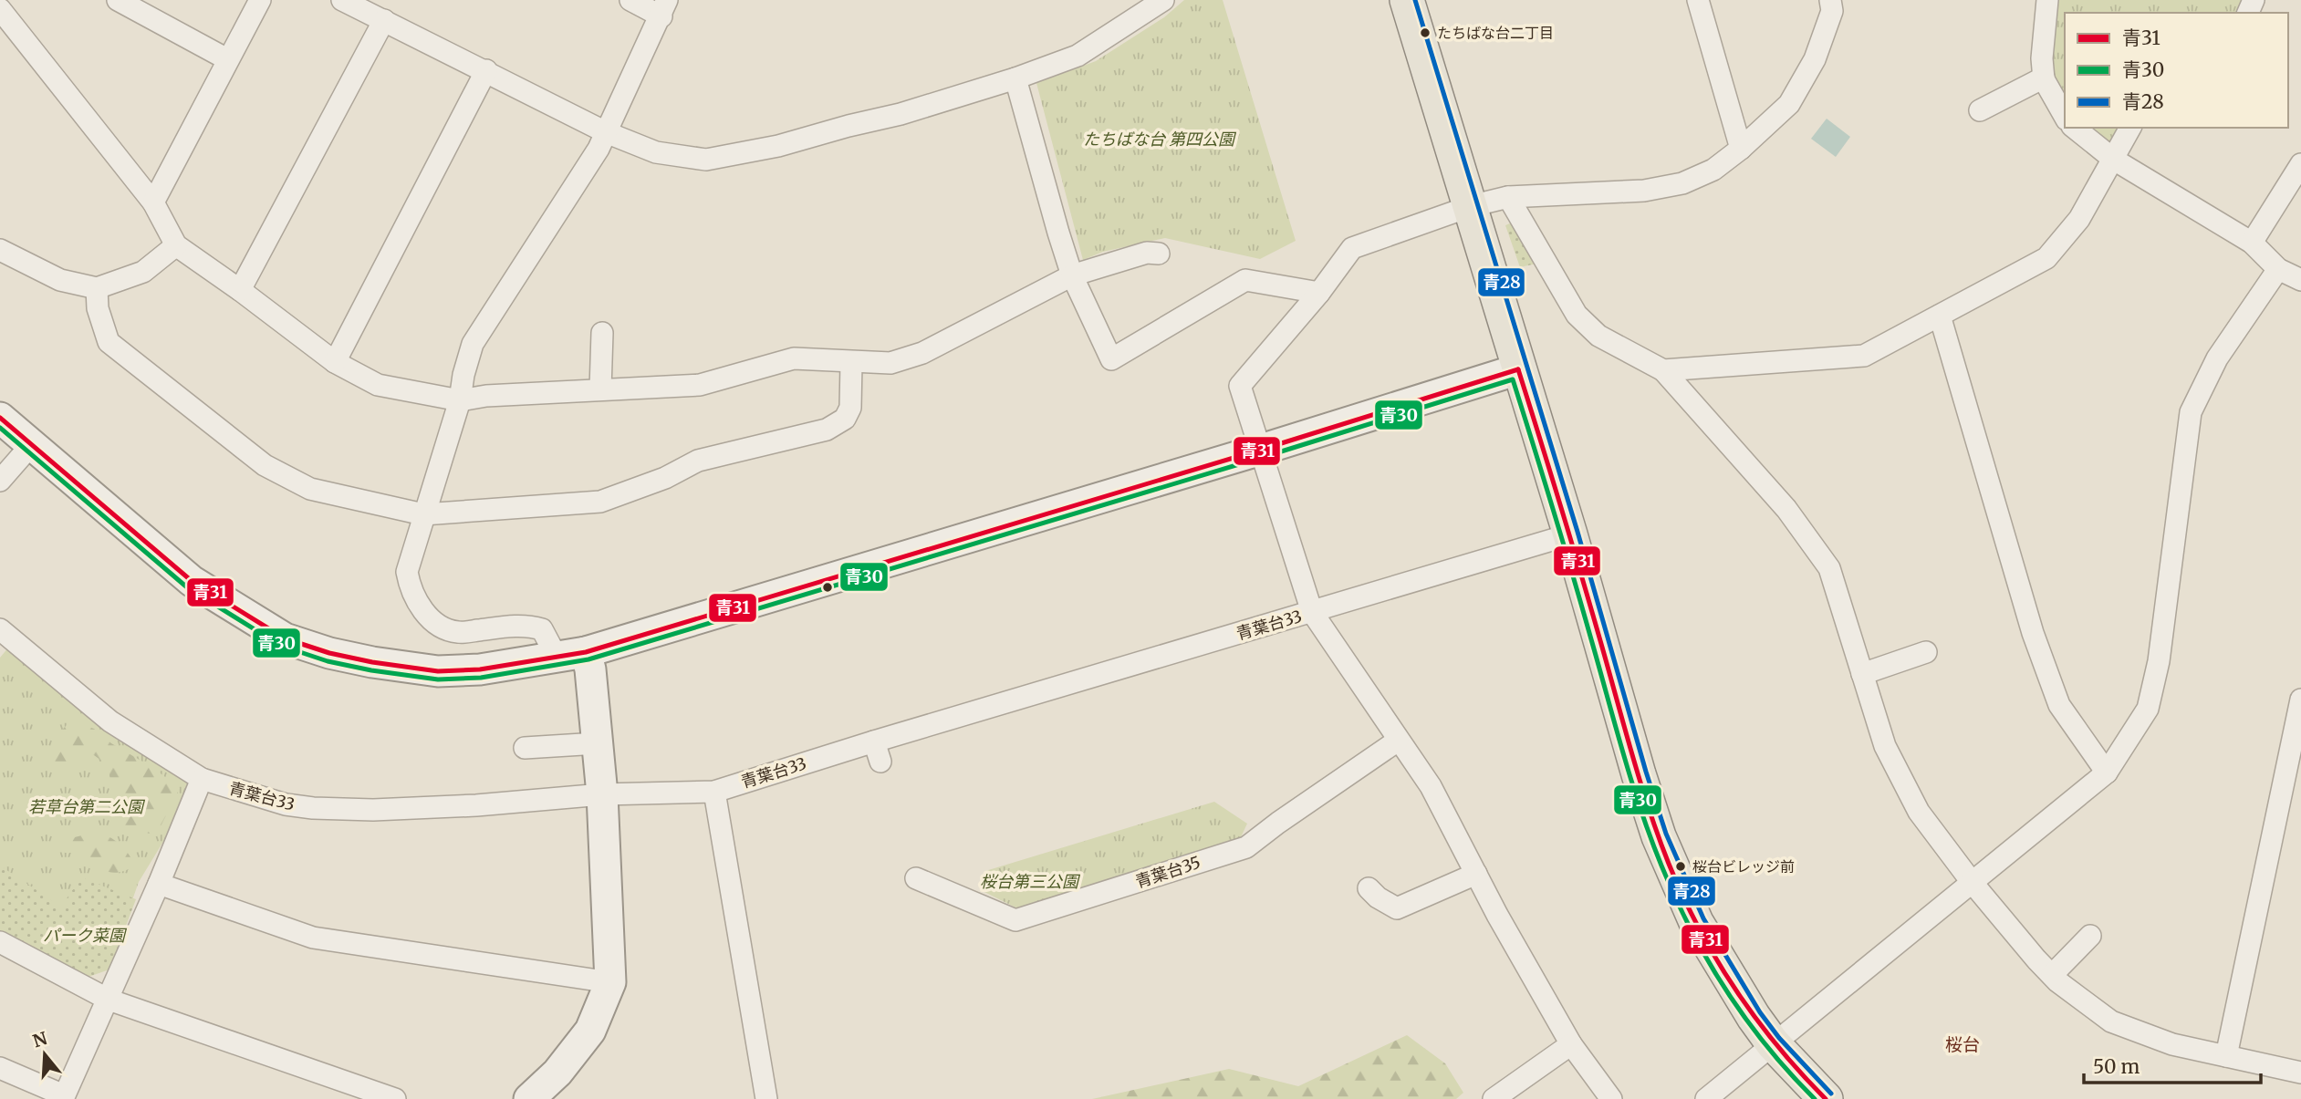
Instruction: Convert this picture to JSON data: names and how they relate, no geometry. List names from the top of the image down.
{
  "streets": {
    "street": ["青葉台33", "青葉台35"]
  },
  "districts": ["桜台"],
  "parks": [
    "たちばな台 第四公園",
    "若草台第二公園",
    "桜台第三公園",
    "パーク菜園"
  ],
  "places": ["たちばな台二丁目", "桜台ビレッジ前"],
  "lines": ["transit line 青28", "transit line 青31", "transit line 青30"],
  "legend": ["青31", "青30", "青28"],
  "scale_bar": "50 m",
  "north": "top"
}
